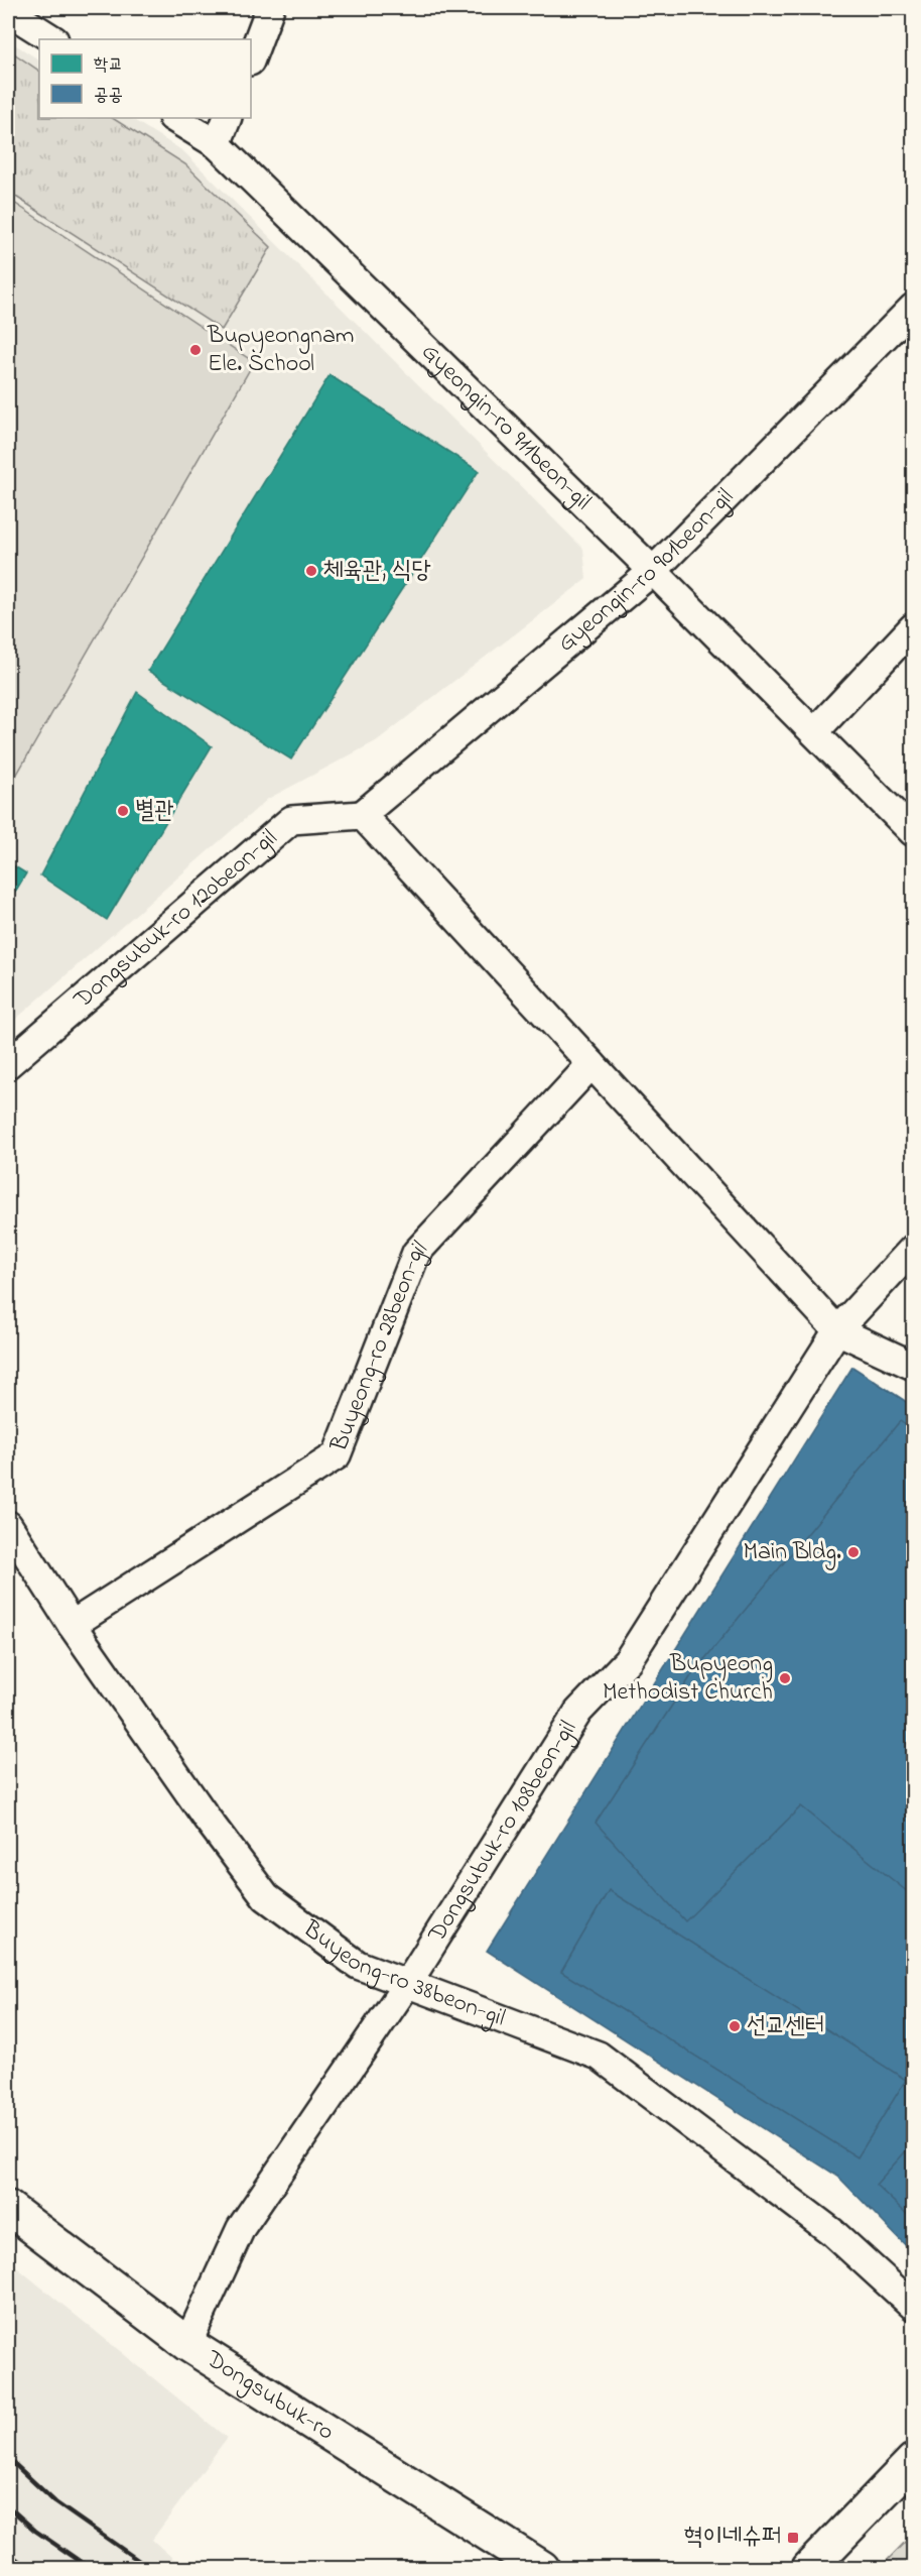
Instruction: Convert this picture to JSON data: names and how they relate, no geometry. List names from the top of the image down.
{
  "streets": {
    "street": ["Dongsubuk-ro"],
    "lane": [
      "Gyeongin-ro 911beon-gil",
      "Gyeongin-ro 901beon-gil",
      "Dongsubuk-ro 120beon-gil",
      "Buyeong-ro 28beon-gil",
      "Dongsubuk-ro 108beon-gil",
      "Buyeong-ro 38beon-gil"
    ]
  },
  "crossings": [
    ["Gyeongin-ro 911beon-gil", "Gyeongin-ro 901beon-gil"],
    ["Gyeongin-ro 901beon-gil", "Dongsubuk-ro 120beon-gil"],
    ["Buyeong-ro 28beon-gil", "Buyeong-ro 38beon-gil"],
    ["Dongsubuk-ro 108beon-gil", "Buyeong-ro 38beon-gil"],
    ["Dongsubuk-ro 108beon-gil", "Dongsubuk-ro"]
  ],
  "places": {
    "other": [
      "Bupyeongnam Ele. School",
      "체육관, 식당",
      "별관",
      "Main Bldg.",
      "Bupyeong Methodist Church",
      "선교센터"
    ],
    "transit": ["혁이네슈퍼"]
  },
  "legend": ["학교", "공공"]
}
